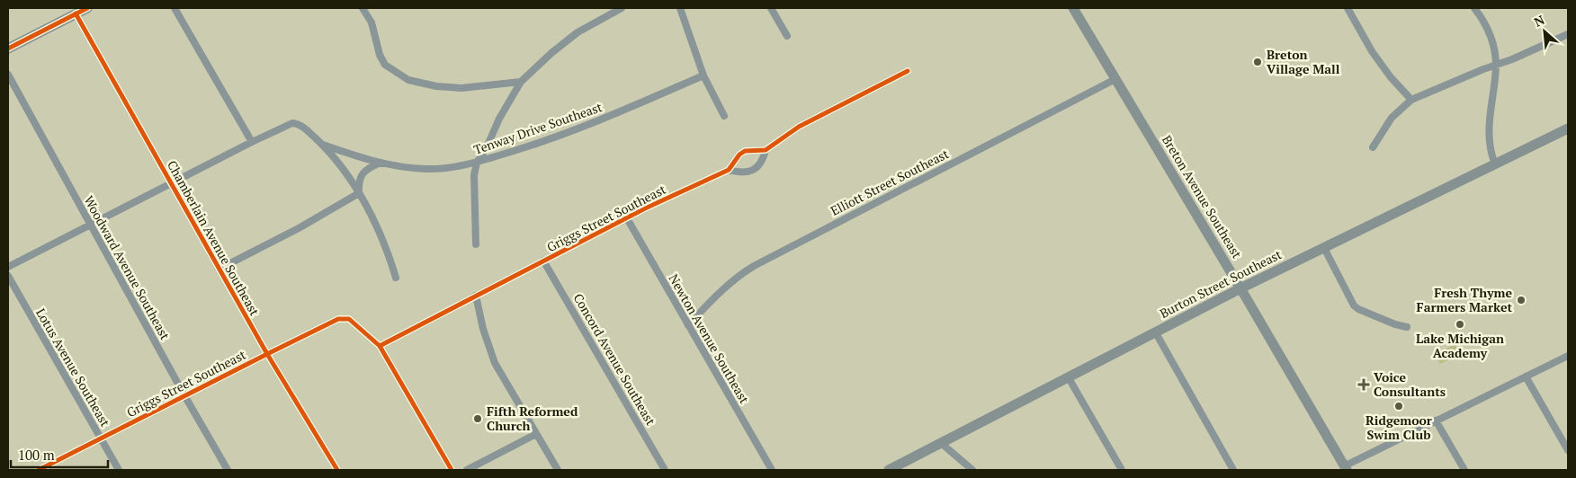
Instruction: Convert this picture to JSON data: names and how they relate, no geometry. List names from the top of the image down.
{
  "streets": {
    "main road": ["Breton Avenue Southeast", "Burton Street Southeast"],
    "street": [
      "Tenway Drive Southeast",
      "Elliott Street Southeast",
      "Griggs Street Southeast",
      "Chamberlain Avenue Southeast",
      "Woodward Avenue Southeast",
      "Newton Avenue Southeast",
      "Concord Avenue Southeast",
      "Lotus Avenue Southeast"
    ]
  },
  "crossings": [
    ["Elliott Street Southeast", "Breton Avenue Southeast"],
    ["Elliott Street Southeast", "Newton Avenue Southeast"],
    ["Breton Avenue Southeast", "Burton Street Southeast"],
    ["Griggs Street Southeast", "Chamberlain Avenue Southeast"],
    ["Griggs Street Southeast", "Woodward Avenue Southeast"],
    ["Griggs Street Southeast", "Newton Avenue Southeast"],
    ["Griggs Street Southeast", "Concord Avenue Southeast"],
    ["Griggs Street Southeast", "Lotus Avenue Southeast"]
  ],
  "places": {
    "other": [
      "Breton Village Mall",
      "Fresh Thyme Farmers Market",
      "Lake Michigan Academy",
      "Ridgemoor Swim Club",
      "Fifth Reformed Church"
    ],
    "health": ["Voice Consultants"]
  },
  "scale_bar": "100 m",
  "north": "top left"
}
